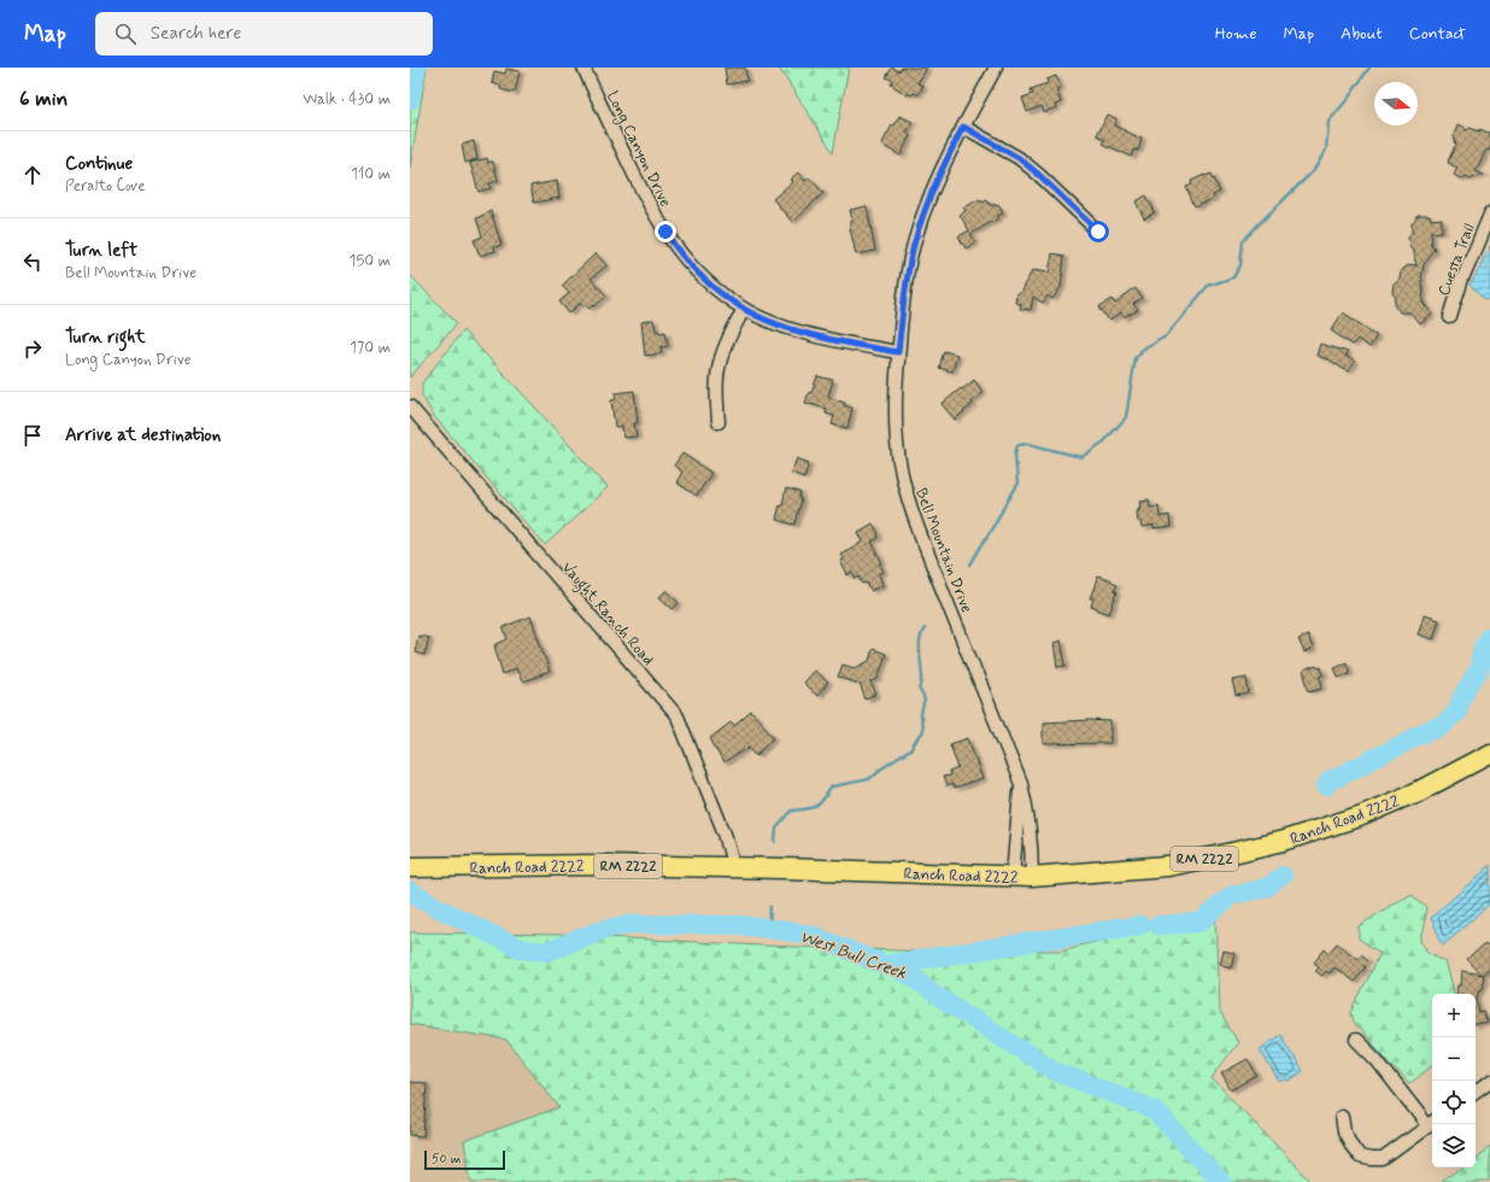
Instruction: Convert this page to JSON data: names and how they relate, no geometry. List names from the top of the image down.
{
  "streets": {
    "main road": ["Ranch Road 2222", "RM 2222"],
    "street": [
      "Long Canyon Drive",
      "Cuesta Trail",
      "Bell Mountain Drive",
      "Vaught Ranch Road"
    ]
  },
  "crossings": [
    ["Long Canyon Drive", "Bell Mountain Drive"],
    ["Bell Mountain Drive", "Ranch Road 2222"],
    ["Vaught Ranch Road", "Ranch Road 2222"]
  ],
  "water": ["West Bull Creek"],
  "scale_bar": "50 m",
  "north": "right",
  "page": {
    "header": "Map",
    "search": "Search here",
    "nav": [
      "Home",
      "Map",
      "About",
      "Contact"
    ],
    "heading": ["6 min", "Walk · 430 m"],
    "list": [
      ["Continue", "Peralto Cove", "110 m"],
      ["Turn left", "Bell Mountain Drive", "150 m"],
      ["Turn right", "Long Canyon Drive", "170 m"],
      "Arrive at destination"
    ],
    "map_buttons": ["+", "−"],
    "scale": "50 m"
  }
}
